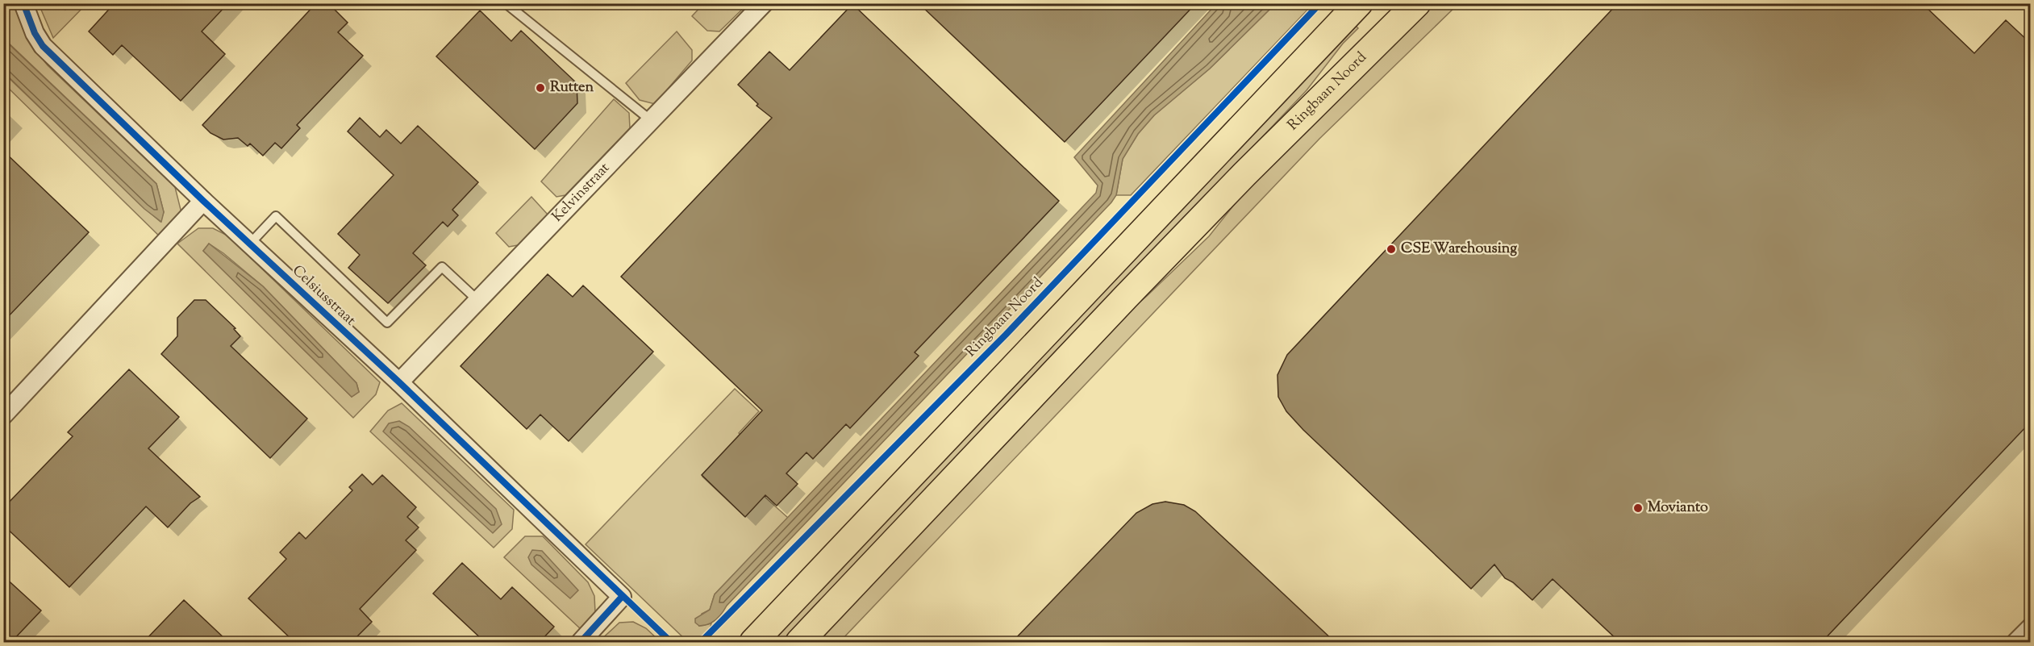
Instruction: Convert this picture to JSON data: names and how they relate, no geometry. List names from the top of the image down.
{
  "streets": {
    "main road": ["Ringbaan Noord"],
    "street": ["Kelvinstraat", "Celsiusstraat"]
  },
  "crossings": [
    ["Kelvinstraat", "Celsiusstraat"]
  ],
  "places": ["Rutten", "CSE Warehousing", "Movianto"]
}
